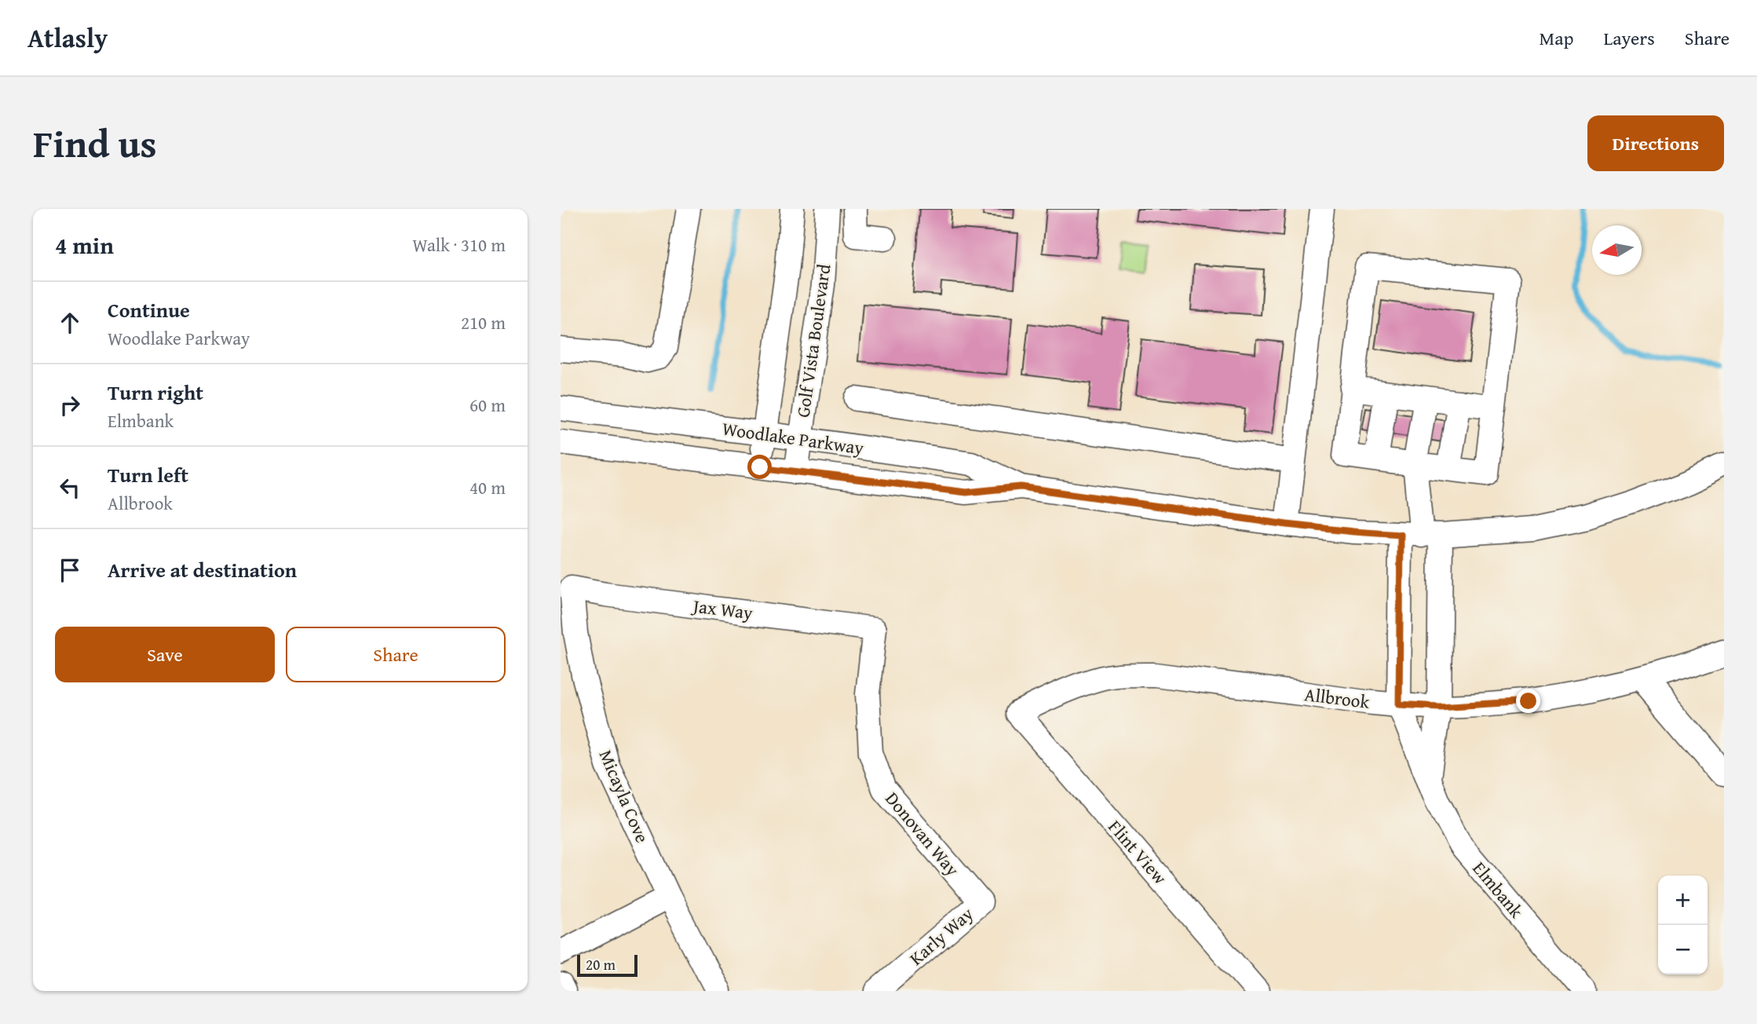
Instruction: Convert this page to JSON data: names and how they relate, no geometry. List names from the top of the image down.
{
  "streets": {
    "street": [
      "Golf Vista Boulevard",
      "Woodlake Parkway",
      "Jax Way",
      "Allbrook",
      "Micayla Cove",
      "Donovan Way",
      "Flint View",
      "Elmbank",
      "Karly Way"
    ]
  },
  "crossings": [
    ["Golf Vista Boulevard", "Woodlake Parkway"],
    ["Woodlake Parkway", "Elmbank"],
    ["Jax Way", "Micayla Cove"],
    ["Jax Way", "Donovan Way"],
    ["Allbrook", "Flint View"],
    ["Allbrook", "Elmbank"],
    ["Donovan Way", "Karly Way"]
  ],
  "scale_bar": "20 m",
  "north": "left",
  "page": {
    "header": "Atlasly",
    "nav": ["Map", "Layers", "Share"],
    "title": "Find us",
    "buttons": [
      "Directions",
      ["Save", "Share"]
    ],
    "heading": ["4 min", "Walk · 310 m"],
    "list": [
      ["Continue", "Woodlake Parkway", "210 m"],
      ["Turn right", "Elmbank", "60 m"],
      ["Turn left", "Allbrook", "40 m"],
      "Arrive at destination"
    ],
    "map_buttons": ["+", "−"],
    "scale": "20 m"
  }
}
